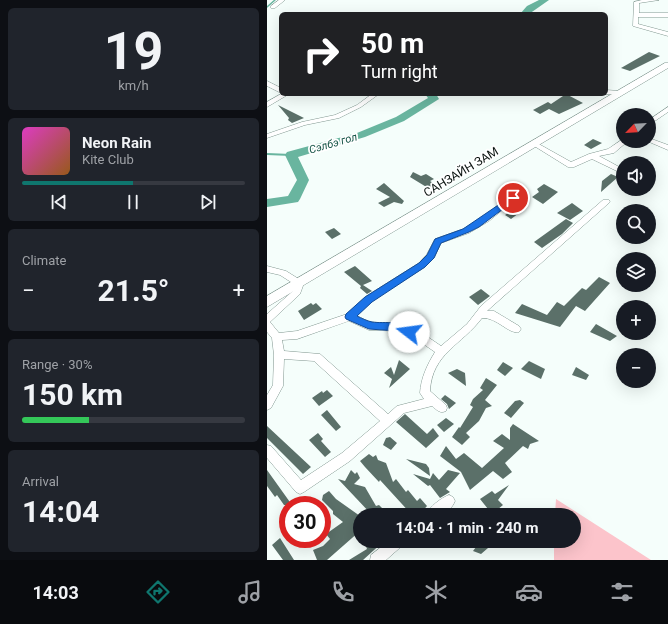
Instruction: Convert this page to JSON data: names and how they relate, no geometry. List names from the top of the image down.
{
  "streets": {
    "main road": ["САНЗАЙН ЗАМ"]
  },
  "water": ["Сэлбэ гол"],
  "north": "bottom left",
  "page": {
    "tile": [
      ["19", "km/h"],
      "Climate",
      ["Range · 30%", "150 km"],
      ["Arrival", "14:04"]
    ],
    "turn": ["50 m", "Turn right"],
    "map_buttons": ["+", "−"],
    "song": ["Neon Rain", "Kite Club"],
    "heat": ["−", "21.5°", "+"],
    "limit": "30",
    "trip": "14:04 · 1 min · 240 m",
    "tabs": "14:03"
  }
}
